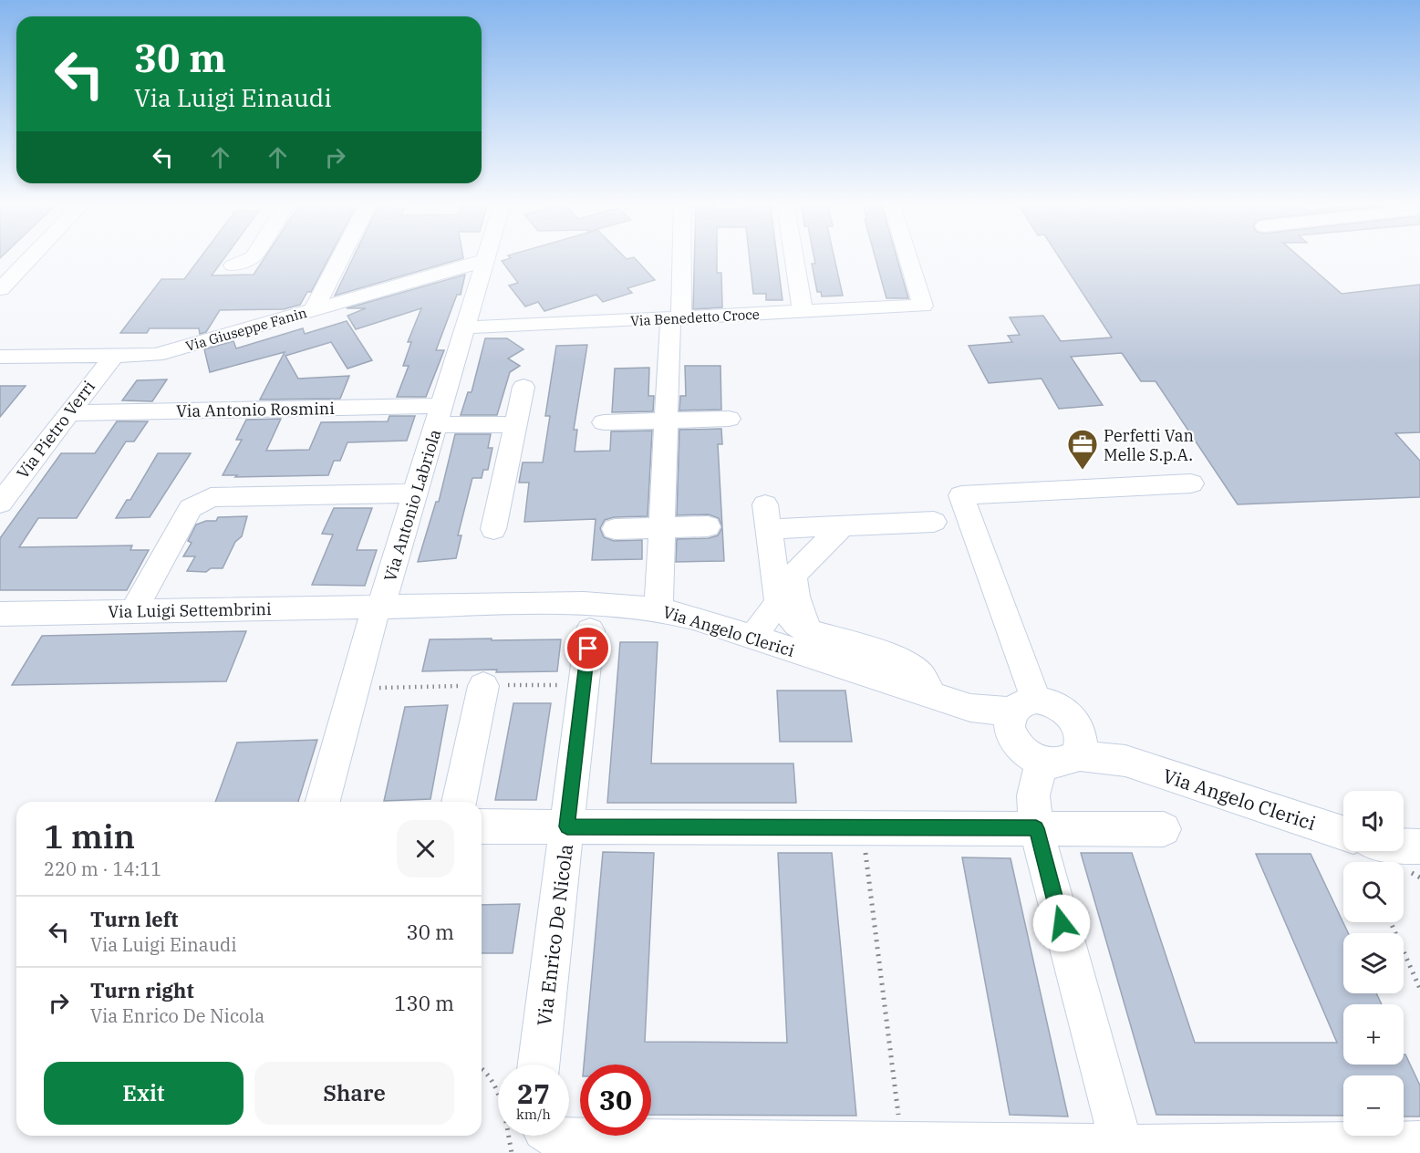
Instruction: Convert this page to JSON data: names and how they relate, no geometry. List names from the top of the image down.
{
  "streets": {
    "street": [
      "Via Benedetto Croce",
      "Via Giuseppe Fanin",
      "Via Antonio Rosmini",
      "Via Pietro Verri",
      "Via Antonio Labriola",
      "Via Luigi Settembrini",
      "Via Angelo Clerici",
      "Via Enrico De Nicola"
    ]
  },
  "crossings": [
    ["Via Benedetto Croce", "Via Antonio Labriola"],
    ["Via Giuseppe Fanin", "Via Pietro Verri"],
    ["Via Giuseppe Fanin", "Via Antonio Labriola"],
    ["Via Antonio Rosmini", "Via Pietro Verri"],
    ["Via Antonio Rosmini", "Via Antonio Labriola"],
    ["Via Antonio Labriola", "Via Luigi Settembrini"],
    ["Via Antonio Labriola", "Via Angelo Clerici"],
    ["Via Luigi Settembrini", "Via Angelo Clerici"]
  ],
  "places": {
    "office": ["Perfetti Van Melle S.p.A."]
  },
  "page": {
    "turn": ["30 m", "Via Luigi Einaudi"],
    "map_buttons": ["+", "−"],
    "heading": ["1 min", "220 m · 14:11"],
    "list": [
      {
        "name": "Turn left",
        "note": "Via Luigi Einaudi",
        "value": "30 m"
      },
      {
        "name": "Turn right",
        "note": "Via Enrico De Nicola",
        "value": "130 m"
      }
    ],
    "buttons": ["Exit", "Share"],
    "speed": "27 km/h",
    "limit": "30"
  }
}
